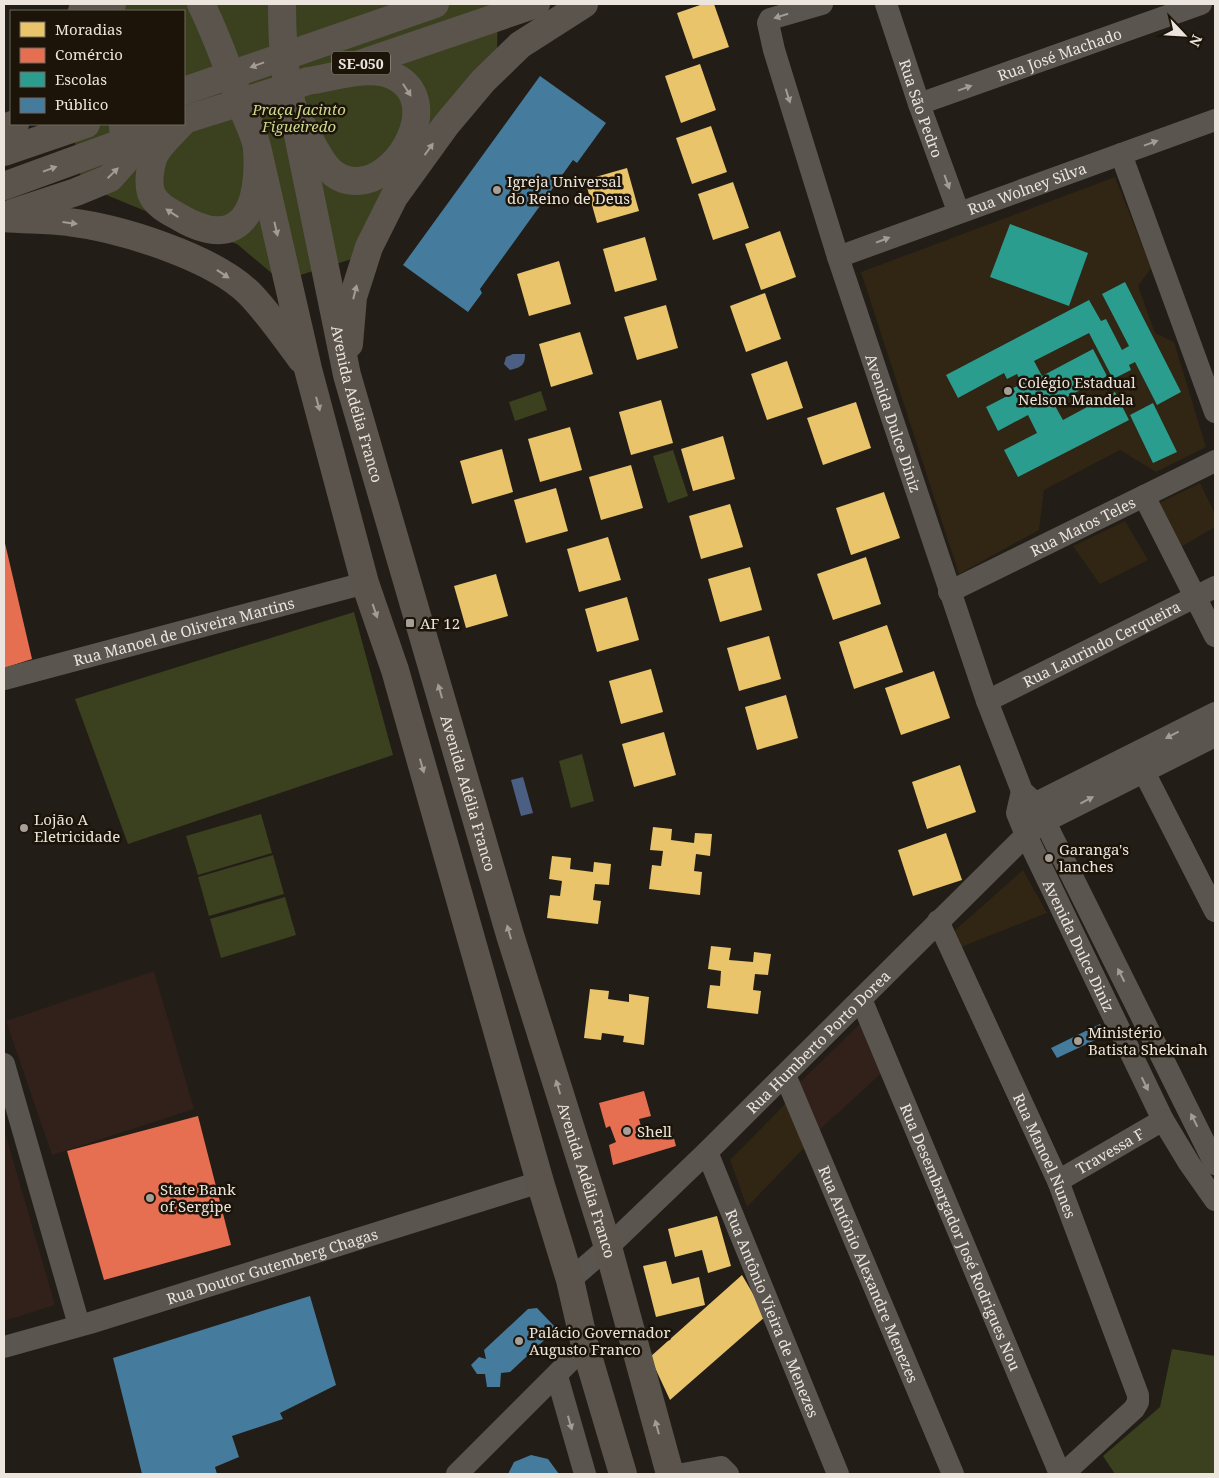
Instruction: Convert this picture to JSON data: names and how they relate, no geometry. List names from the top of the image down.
{
  "streets": {
    "main road": ["SE-050", "Avenida Adélia Franco"],
    "street": [
      "Rua José Machado",
      "Rua São Pedro",
      "Rua Wolney Silva",
      "Avenida Dulce Diniz",
      "Rua Matos Teles",
      "Rua Manoel de Oliveira Martins",
      "Rua Laurindo Cerqueira",
      "Rua Humberto Porto Dorea",
      "Travessa F",
      "Rua Manoel Nunes",
      "Rua Desembargador José Rodrigues Nou",
      "Rua Doutor Gutemberg Chagas",
      "Rua Antônio Alexandre Menezes",
      "Rua Antônio Vieira de Menezes"
    ]
  },
  "crossings": [
    ["Rua José Machado", "Rua São Pedro"],
    ["Rua São Pedro", "Rua Wolney Silva"],
    ["Rua Wolney Silva", "Avenida Dulce Diniz"],
    ["Avenida Adélia Franco", "Rua Humberto Porto Dorea"],
    ["Avenida Dulce Diniz", "Rua Matos Teles"],
    ["Avenida Dulce Diniz", "Rua Laurindo Cerqueira"],
    ["Avenida Dulce Diniz", "Rua Humberto Porto Dorea"],
    ["Avenida Dulce Diniz", "Travessa F"],
    ["Rua Humberto Porto Dorea", "Rua Manoel Nunes"],
    ["Rua Humberto Porto Dorea", "Rua Desembargador José Rodrigues Nou"],
    ["Rua Humberto Porto Dorea", "Rua Antônio Alexandre Menezes"],
    ["Rua Humberto Porto Dorea", "Rua Antônio Vieira de Menezes"],
    ["Travessa F", "Rua Manoel Nunes"],
    ["Rua Manoel Nunes", "Rua Desembargador José Rodrigues Nou"]
  ],
  "one_way": ["Rua José Machado", "Rua São Pedro", "Rua Wolney Silva"],
  "parks": ["Praça Jacinto Figueiredo"],
  "places": {
    "other": [
      "Igreja Universal do Reino de Deus",
      "Colégio Estadual Nelson Mandela",
      "Lojão A Eletricidade",
      "Garanga's lanches",
      "Ministério Batista Shekinah",
      "Shell",
      "State Bank of Sergipe",
      "Palácio Governador Augusto Franco"
    ],
    "transit": ["AF 12"]
  },
  "legend": [
    "Moradias",
    "Comércio",
    "Escolas",
    "Público"
  ],
  "north": "bottom right"
}
